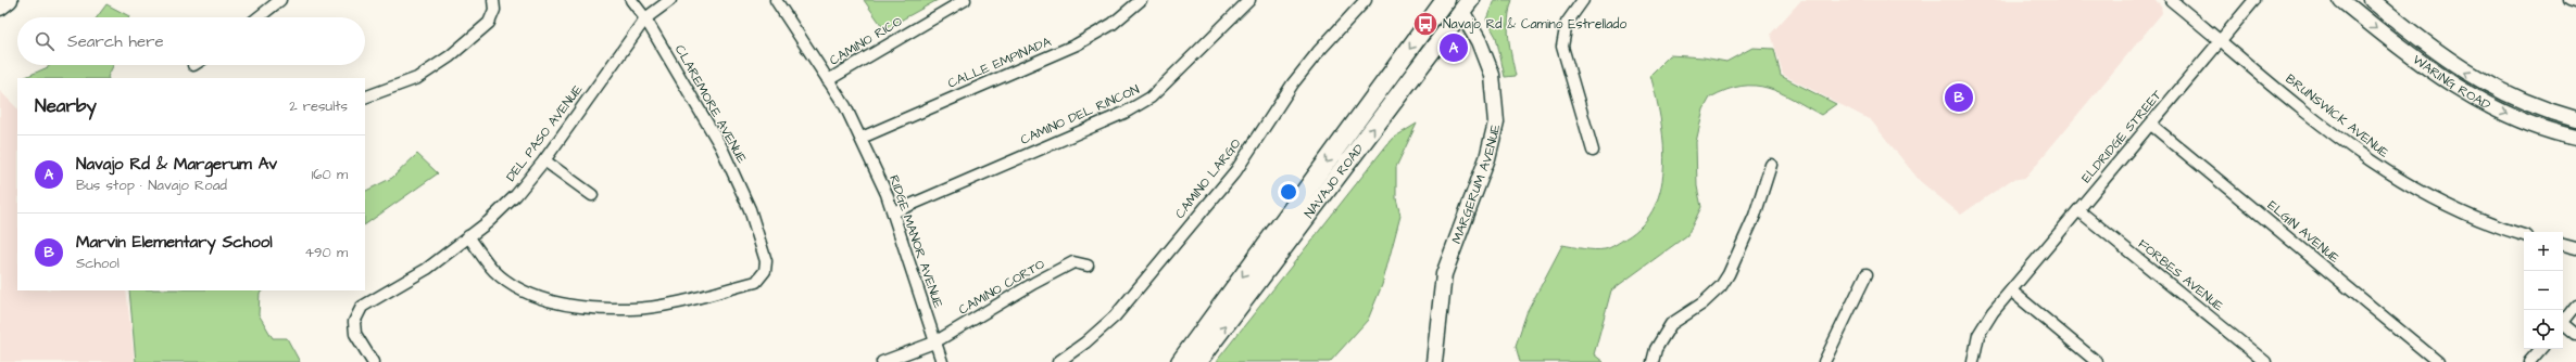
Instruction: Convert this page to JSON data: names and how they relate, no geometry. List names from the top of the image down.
{
  "streets": {
    "main road": ["WARING ROAD", "NAVAJO ROAD", "MARGERUM AVENUE"],
    "street": [
      "CAMINO RICO",
      "CALLE EMPINADA",
      "CLAREMORE AVENUE",
      "CAMINO DEL RINCON",
      "BRUNSWICK AVENUE",
      "DEL PASO AVENUE",
      "ELDRIDGE STREET",
      "CAMINO LARGO",
      "ELGIN AVENUE",
      "RIDGE MANOR AVENUE",
      "FORBES AVENUE",
      "CAMINO CORTO"
    ]
  },
  "crossings": [
    ["CAMINO RICO", "RIDGE MANOR AVENUE"],
    ["CALLE EMPINADA", "RIDGE MANOR AVENUE"],
    ["CLAREMORE AVENUE", "DEL PASO AVENUE"],
    ["CAMINO DEL RINCON", "RIDGE MANOR AVENUE"],
    ["BRUNSWICK AVENUE", "ELDRIDGE STREET"],
    ["ELDRIDGE STREET", "ELGIN AVENUE"],
    ["ELDRIDGE STREET", "FORBES AVENUE"],
    ["NAVAJO ROAD", "MARGERUM AVENUE"],
    ["RIDGE MANOR AVENUE", "CAMINO CORTO"]
  ],
  "places": {
    "bus stop": ["Navajo Rd & Camino Estrellado"]
  },
  "page": {
    "search": "Search here",
    "pins": ["A", "B"],
    "heading": ["Nearby", "2 results"],
    "list": [
      {
        "mark": "A",
        "name": "Navajo Rd & Margerum Av",
        "note": "Bus stop · Navajo Road",
        "value": "160 m"
      },
      {
        "mark": "B",
        "name": "Marvin Elementary School",
        "note": "School",
        "value": "490 m"
      }
    ],
    "map_buttons": ["+", "−"]
  }
}
